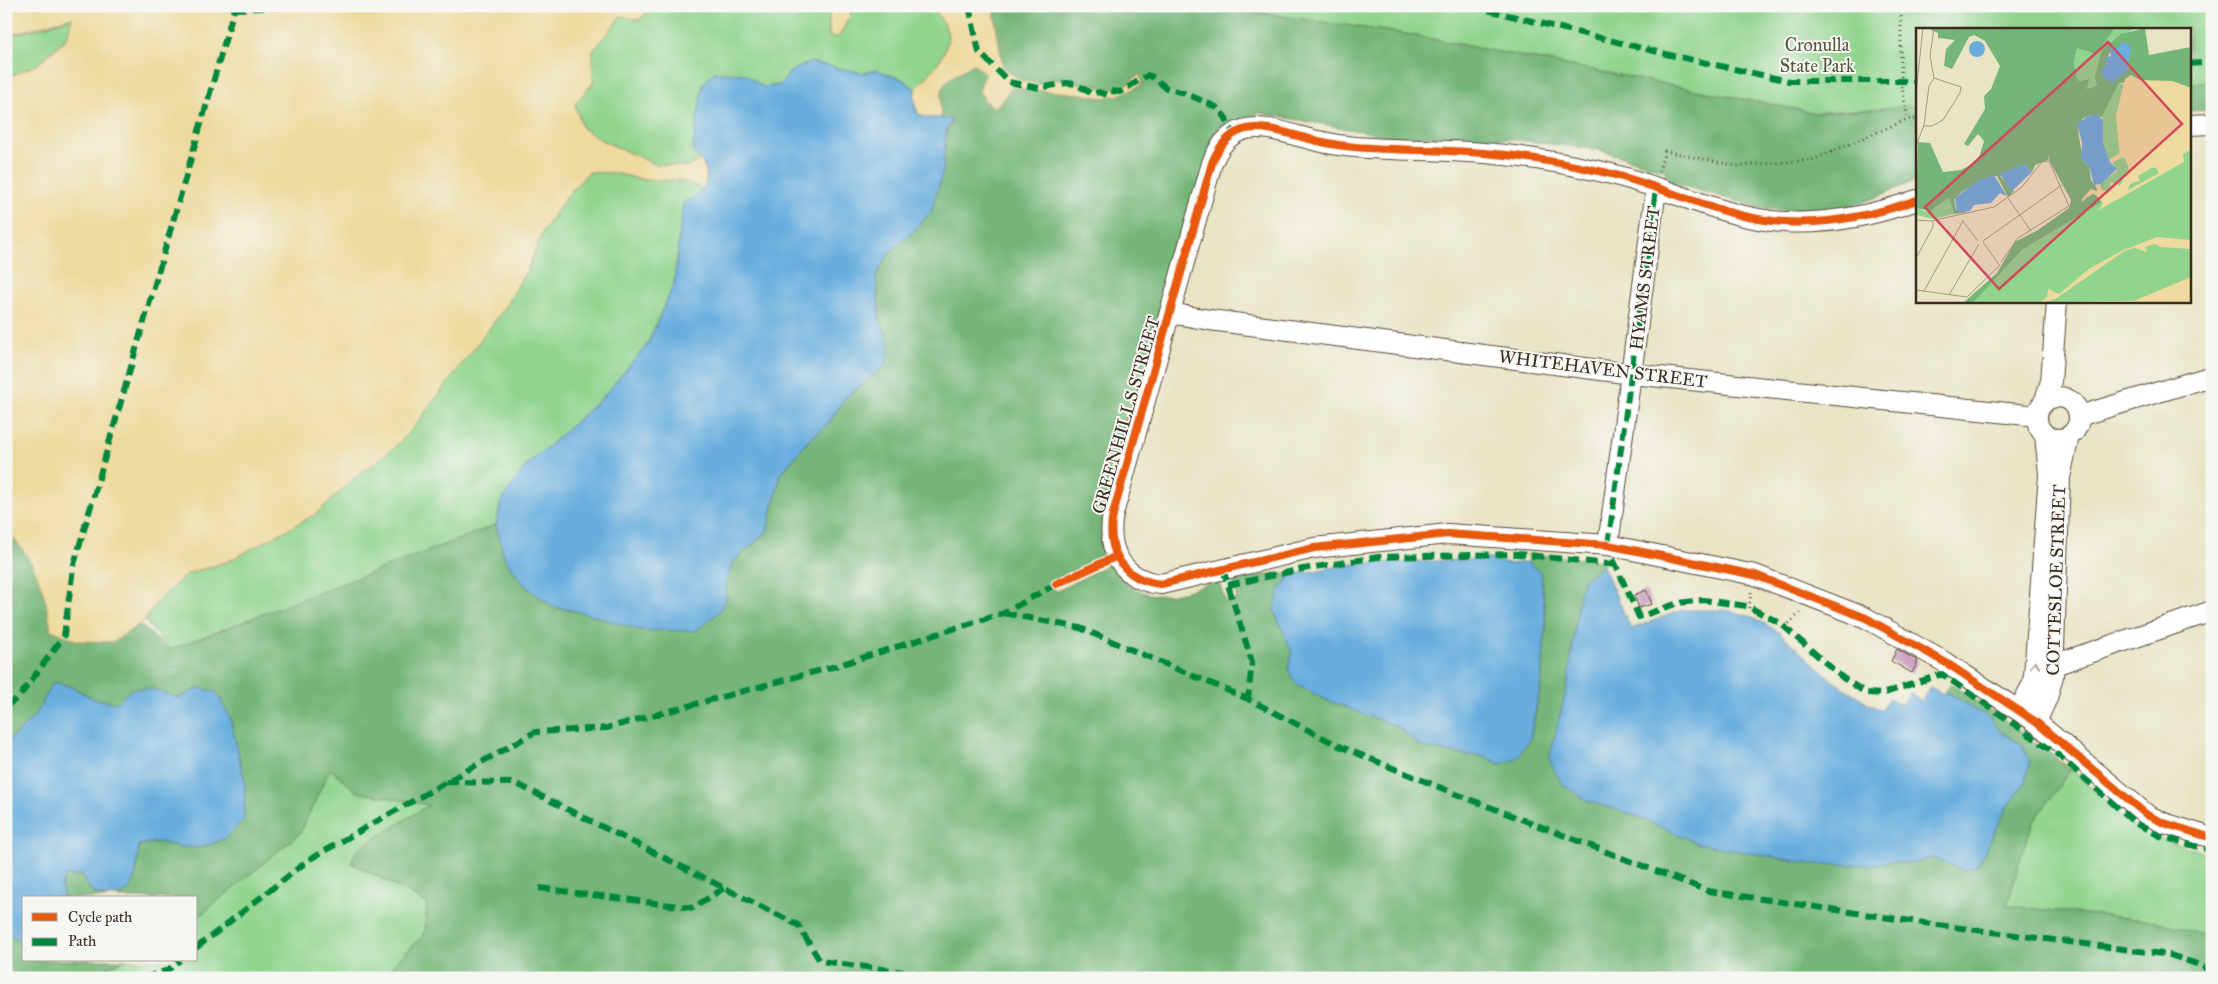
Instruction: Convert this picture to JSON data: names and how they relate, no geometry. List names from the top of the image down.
{
  "streets": {
    "street": [
      "HYAMS STREET",
      "WHITEHAVEN STREET",
      "GREENHILLS STREET",
      "COTTESLOE STREET"
    ]
  },
  "crossings": [
    ["HYAMS STREET", "WHITEHAVEN STREET"],
    ["HYAMS STREET", "GREENHILLS STREET"],
    ["WHITEHAVEN STREET", "GREENHILLS STREET"],
    ["WHITEHAVEN STREET", "COTTESLOE STREET"],
    ["GREENHILLS STREET", "COTTESLOE STREET"]
  ],
  "parks": ["Cronulla State Park"],
  "legend": ["Cycle path", "Path"]
}
